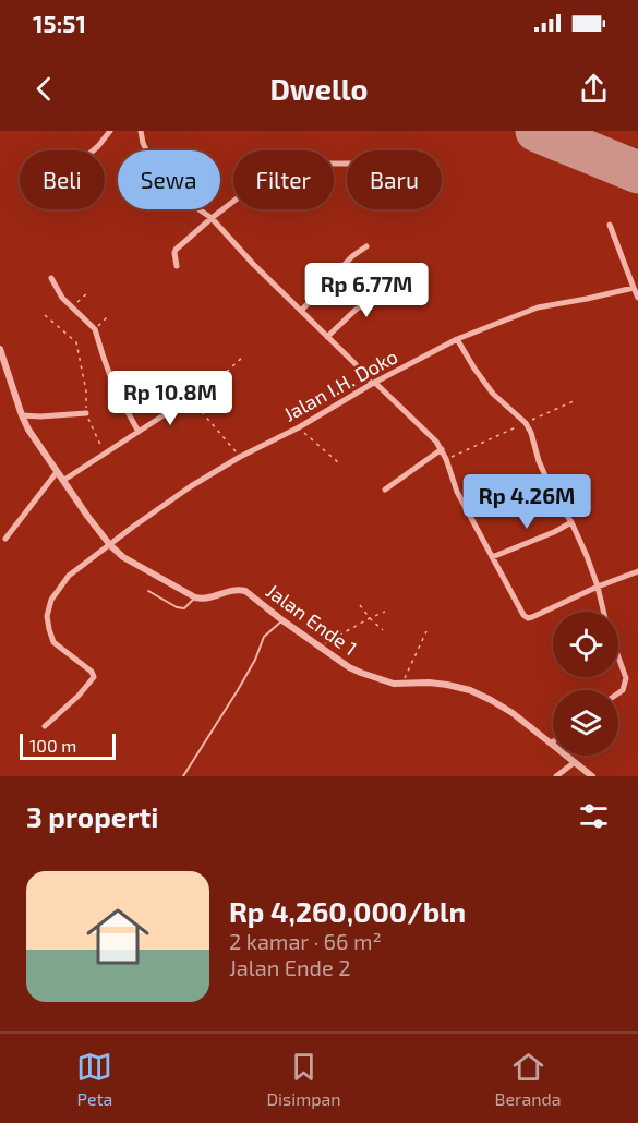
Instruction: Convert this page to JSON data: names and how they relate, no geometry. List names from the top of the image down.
{
  "streets": {
    "street": ["Jalan I.H. Doko", "Jalan Ende 1"]
  },
  "scale_bar": "100 m",
  "page": {
    "status": "15:51",
    "header": "Dwello",
    "chip": [
      "Beli",
      "Sewa",
      "Filter",
      "Baru"
    ],
    "price": ["Rp 6.77M", "Rp 10.8M", "Rp 4.26M"],
    "scale": "100 m",
    "heading": "3 properti",
    "list": [
      {
        "name": "Rp 4,260,000/bln",
        "note": "2 kamar · 66 m² · Jalan Ende 2"
      }
    ],
    "tabs": ["Peta", "Disimpan", "Beranda"]
  }
}
